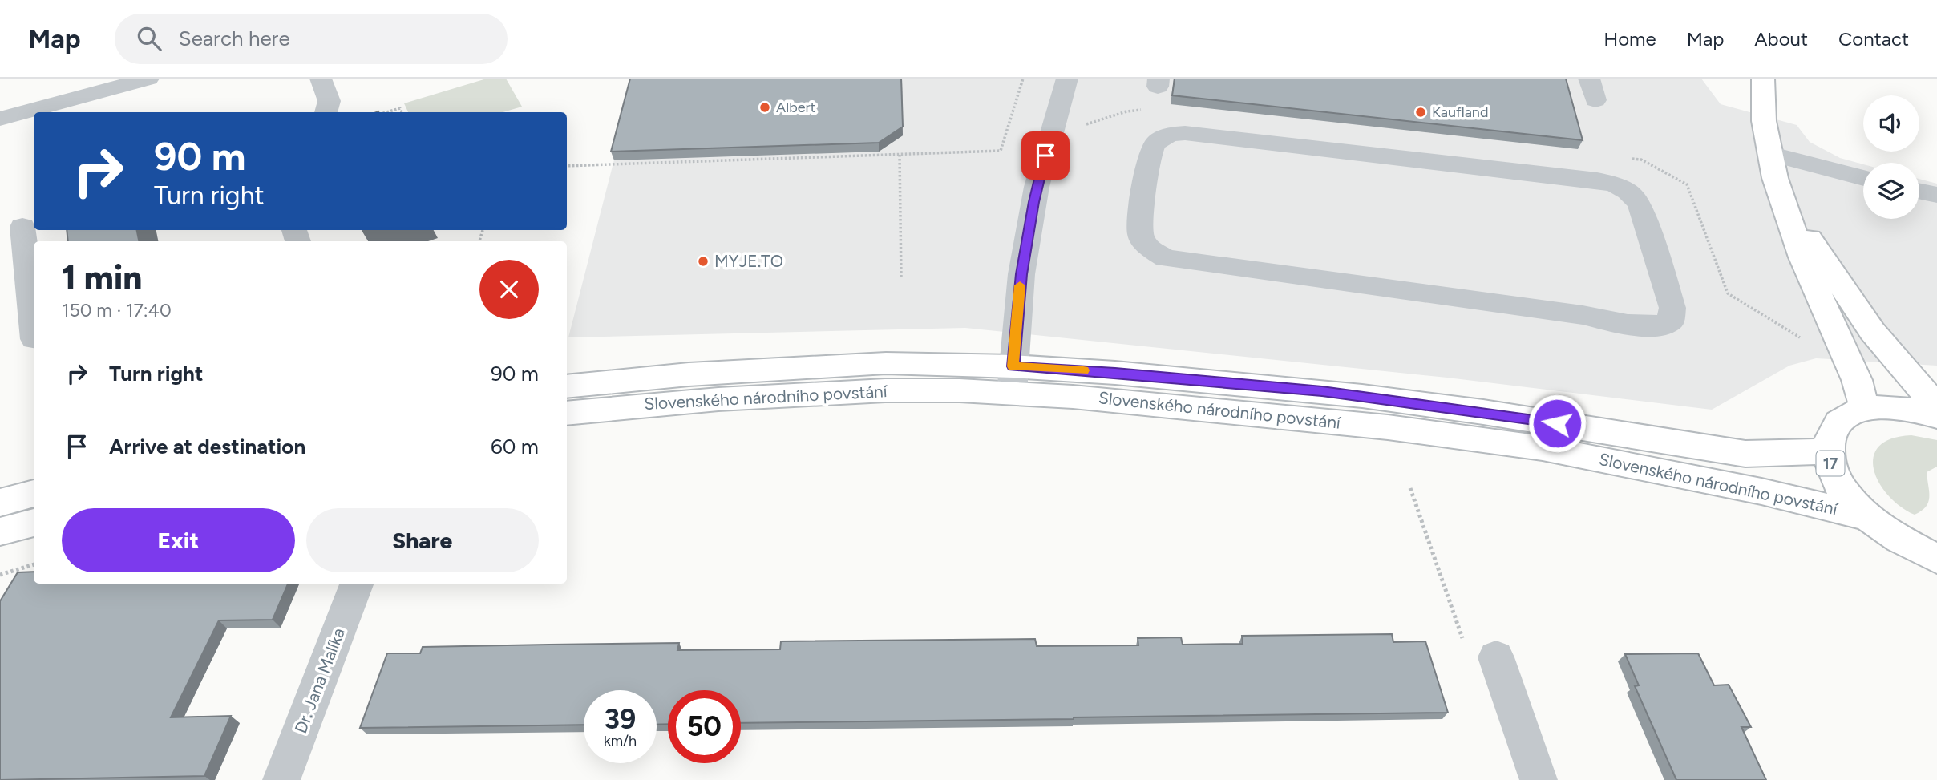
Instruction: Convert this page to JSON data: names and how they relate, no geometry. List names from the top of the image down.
{
  "streets": {
    "main road": ["Slovenského národního povstání", "17"],
    "street": ["Dr. Jana Malíka"]
  },
  "crossings": [
    ["Slovenského národního povstání", "17"]
  ],
  "places": ["Albert", "Kaufland", "MYJE.TO"],
  "page": {
    "header": "Map",
    "search": "Search here",
    "nav": [
      "Home",
      "Map",
      "About",
      "Contact"
    ],
    "turn": ["90 m", "Turn right"],
    "heading": ["1 min", "150 m · 17:40"],
    "list": [
      {
        "name": "Turn right",
        "value": "90 m"
      },
      {
        "name": "Arrive at destination",
        "value": "60 m"
      }
    ],
    "buttons": ["Exit", "Share"],
    "speed": "39 km/h",
    "limit": "50"
  }
}
